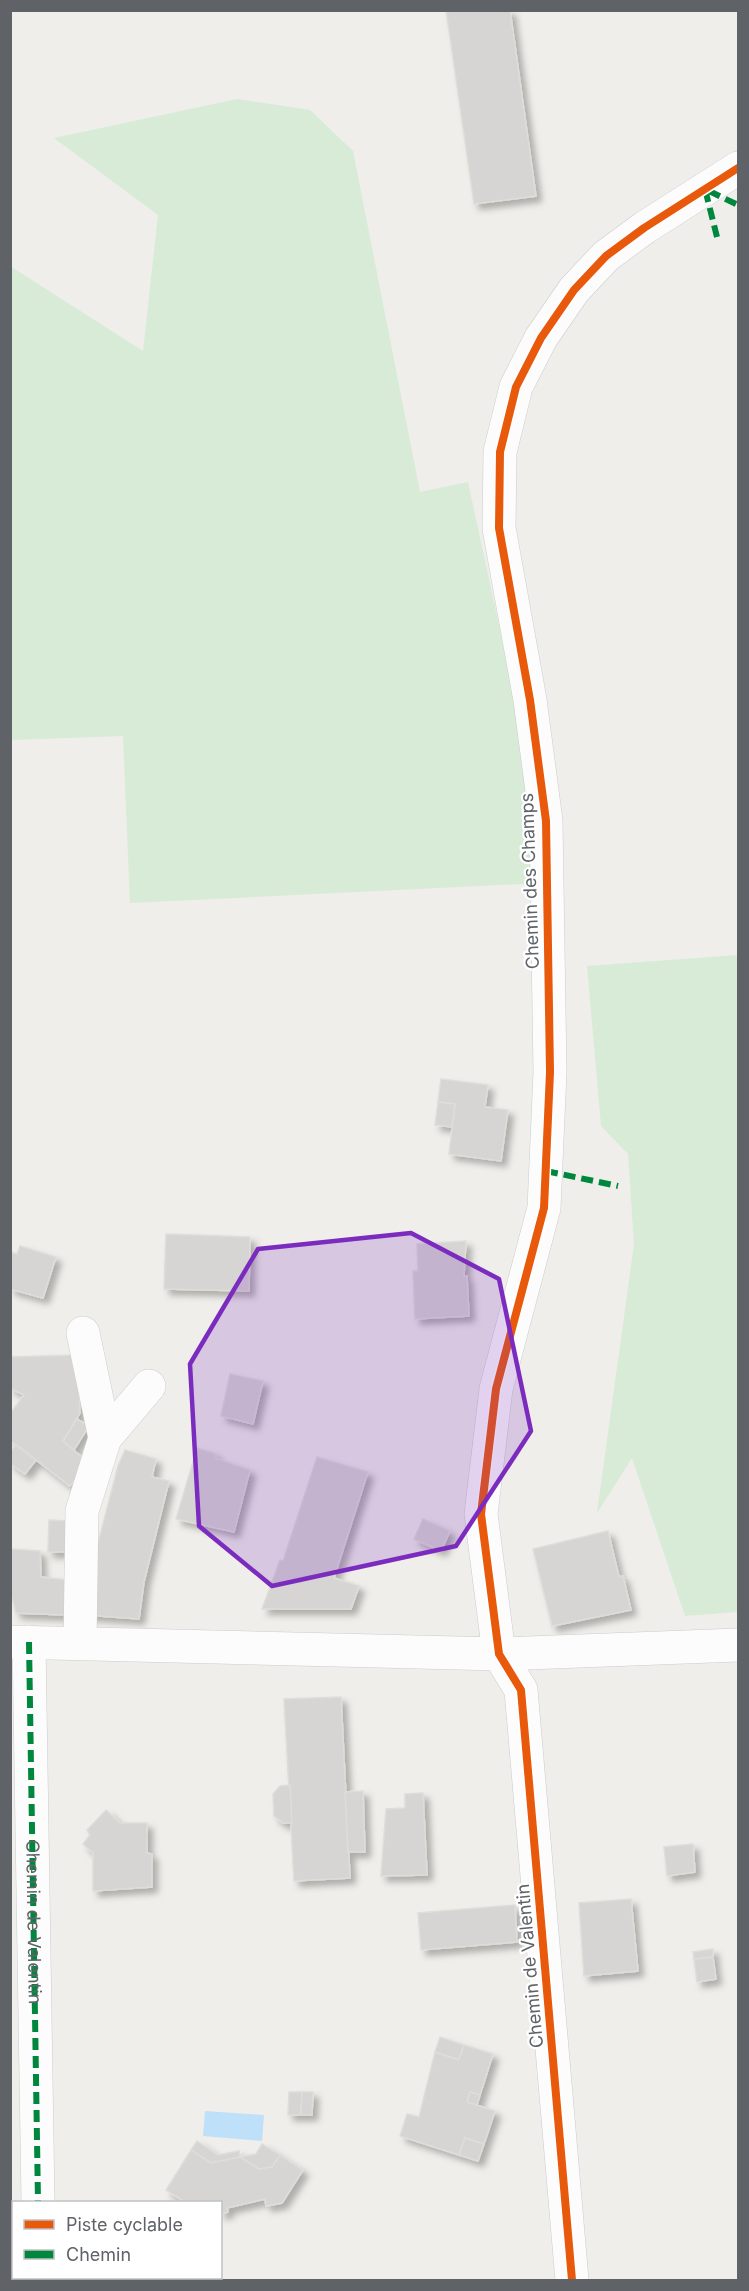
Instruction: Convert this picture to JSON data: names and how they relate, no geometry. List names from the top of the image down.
{
  "streets": {
    "street": ["Chemin des Champs", "Chemin de Valentin"]
  },
  "crossings": [
    ["Chemin des Champs", "Chemin de Valentin"]
  ],
  "legend": ["Piste cyclable", "Chemin"]
}
